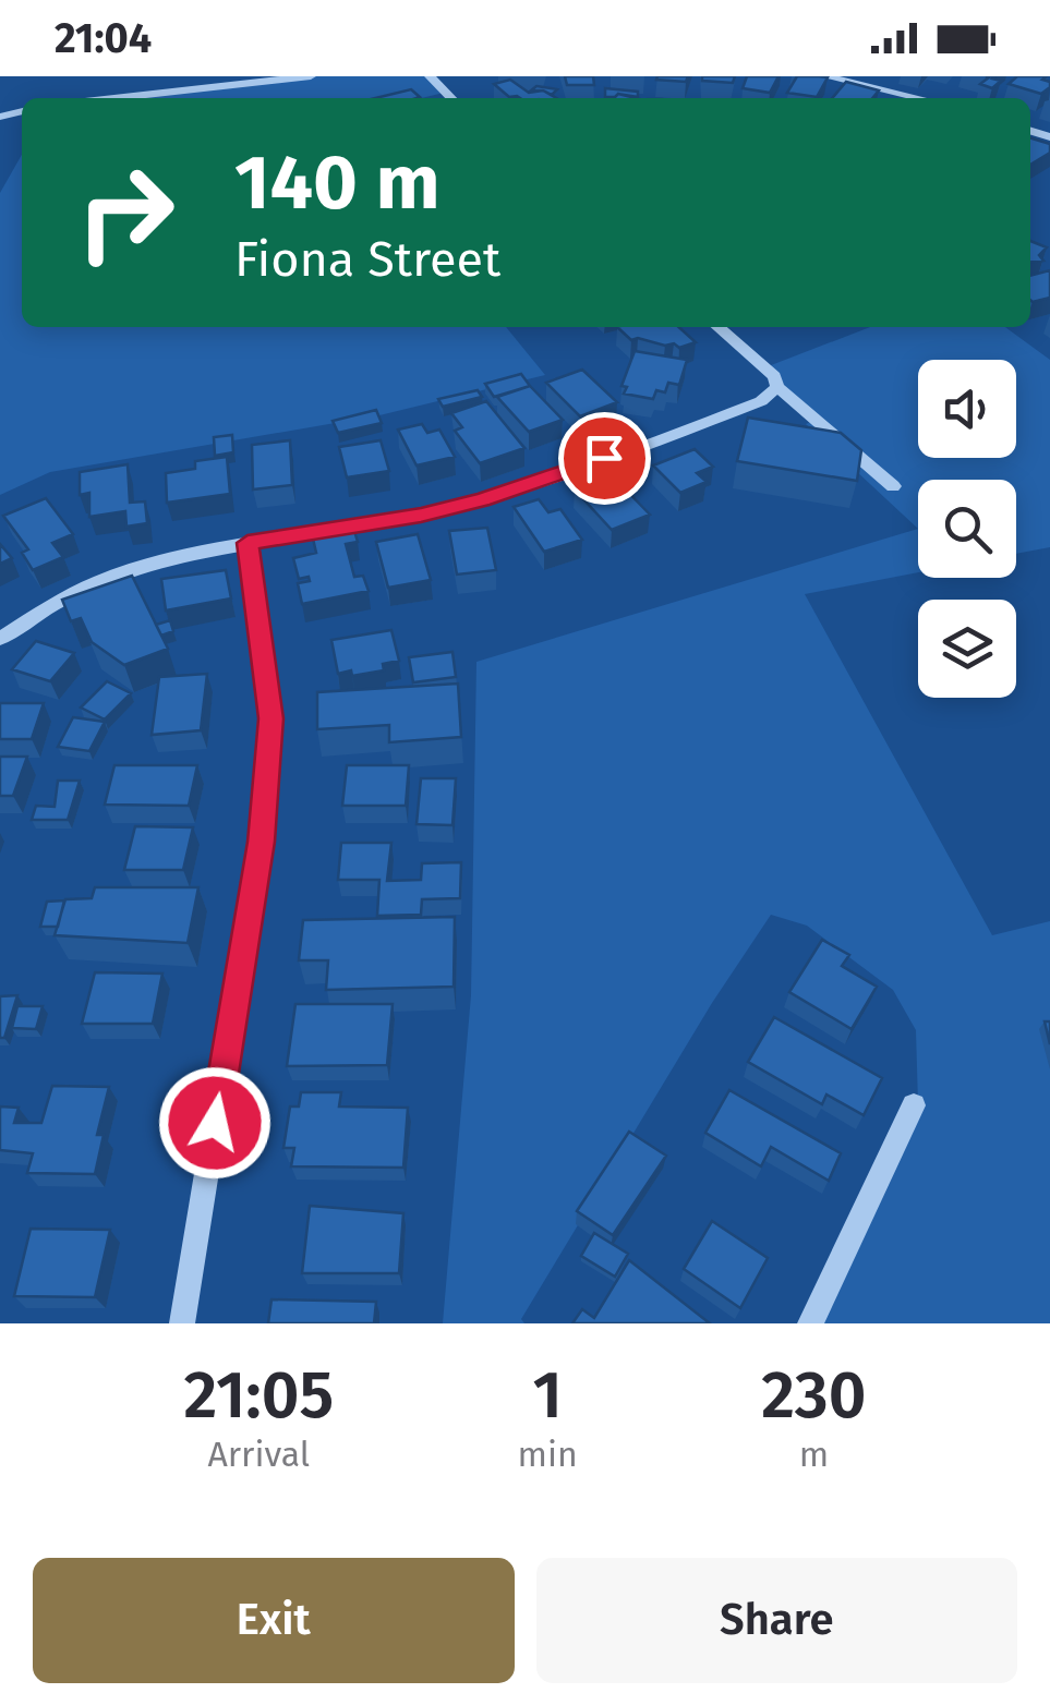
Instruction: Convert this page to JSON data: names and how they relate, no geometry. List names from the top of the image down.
{
  "page": {
    "status": "21:04",
    "turn": ["140 m", "Fiona Street"],
    "eta": [
      "21:05",
      "Arrival",
      "1",
      "min",
      "230",
      "m"
    ],
    "buttons": ["Exit", "Share"]
  }
}
